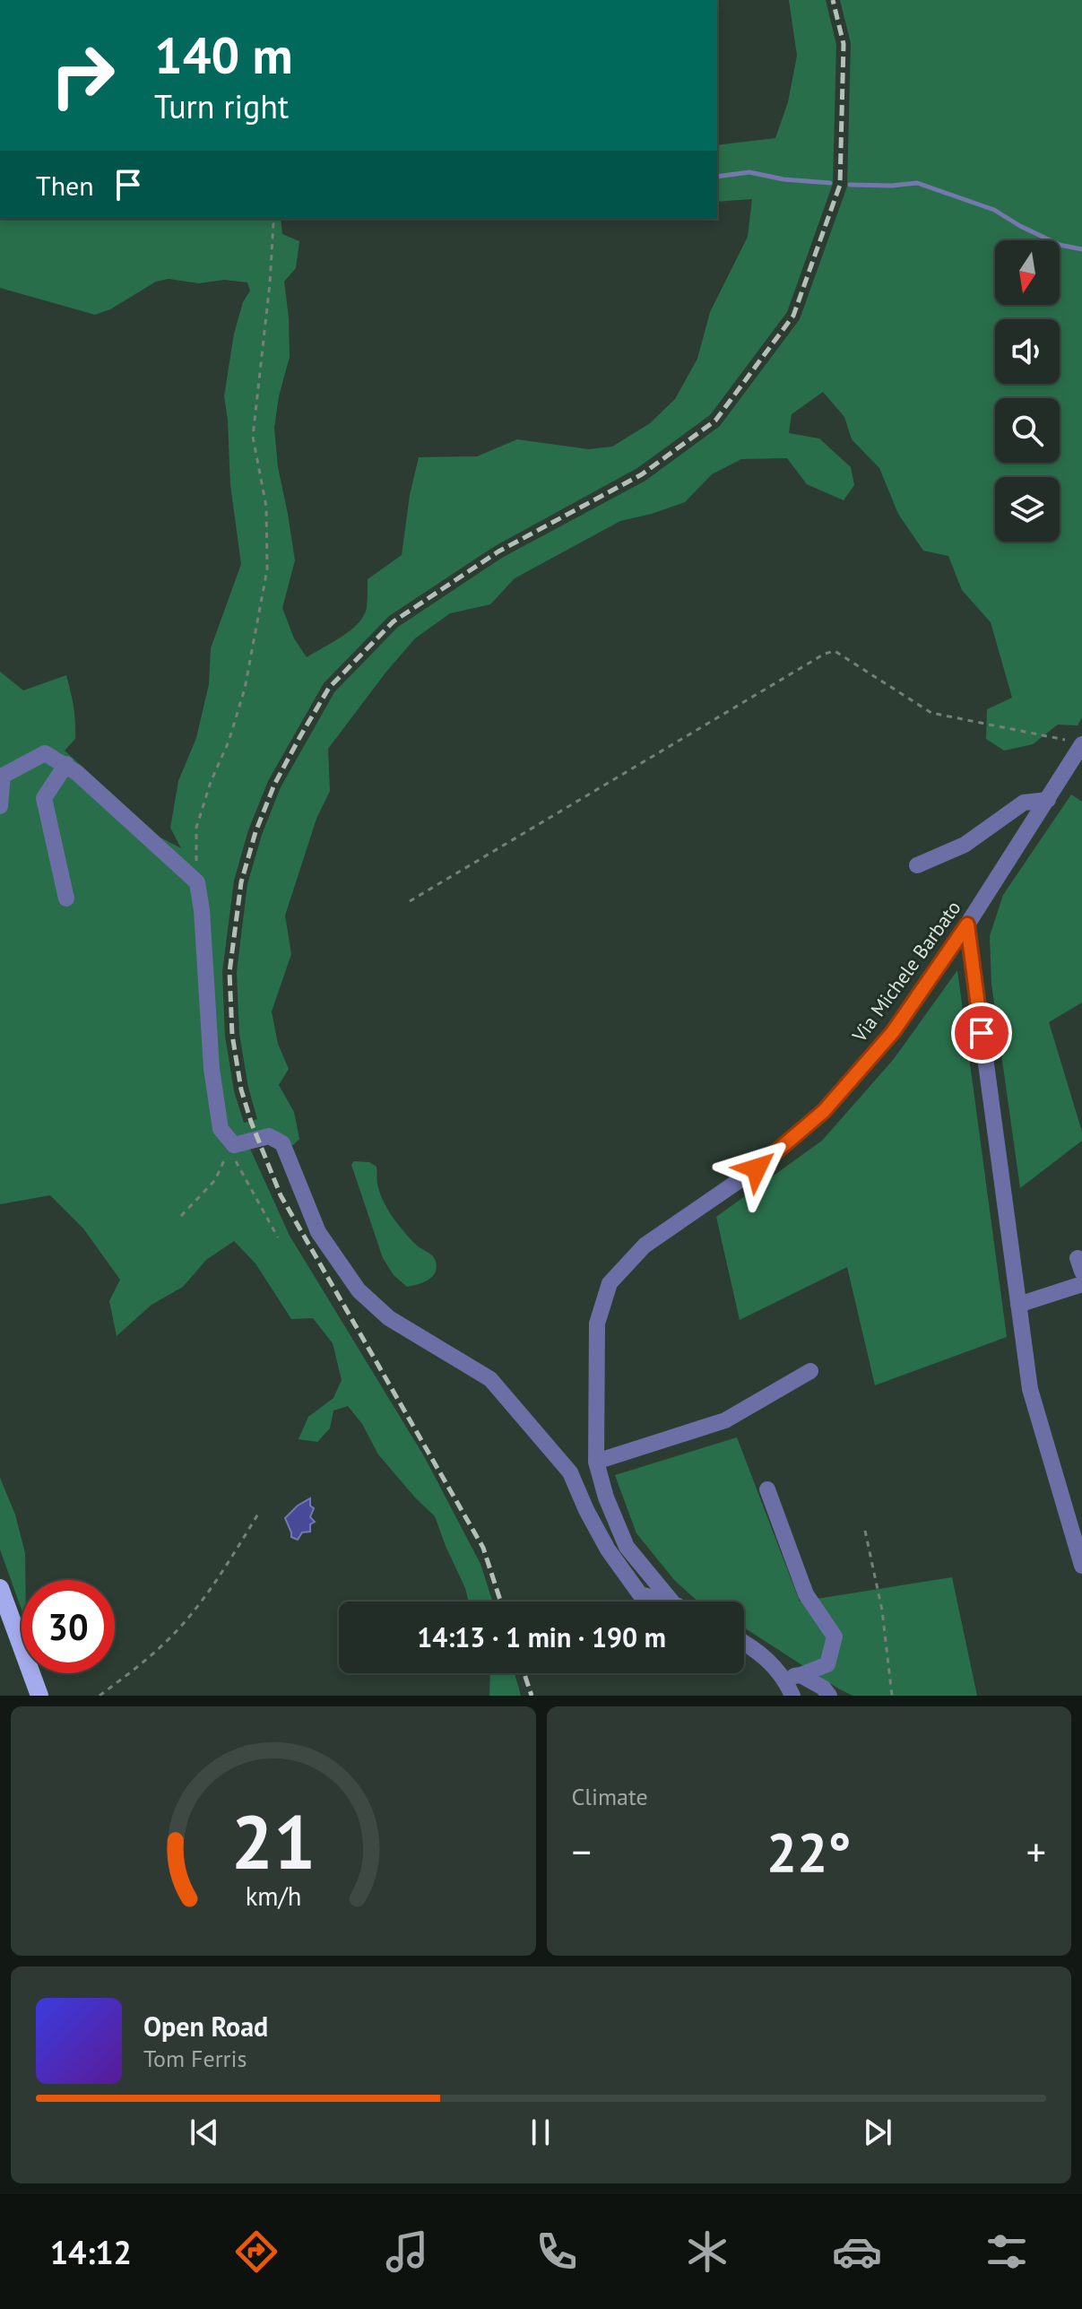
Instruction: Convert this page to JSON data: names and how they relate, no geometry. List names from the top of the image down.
{
  "streets": {
    "street": ["Via Michele Barbato"]
  },
  "north": "bottom",
  "page": {
    "turn": ["140 m", "Turn right"],
    "then": "Then",
    "limit": "30",
    "trip": "14:13 · 1 min · 190 m",
    "tile": "Climate",
    "heat": ["−", "22°", "+"],
    "song": ["Open Road", "Tom Ferris"],
    "tabs": "14:12",
    "gauge": ["21", "km/h"]
  }
}
